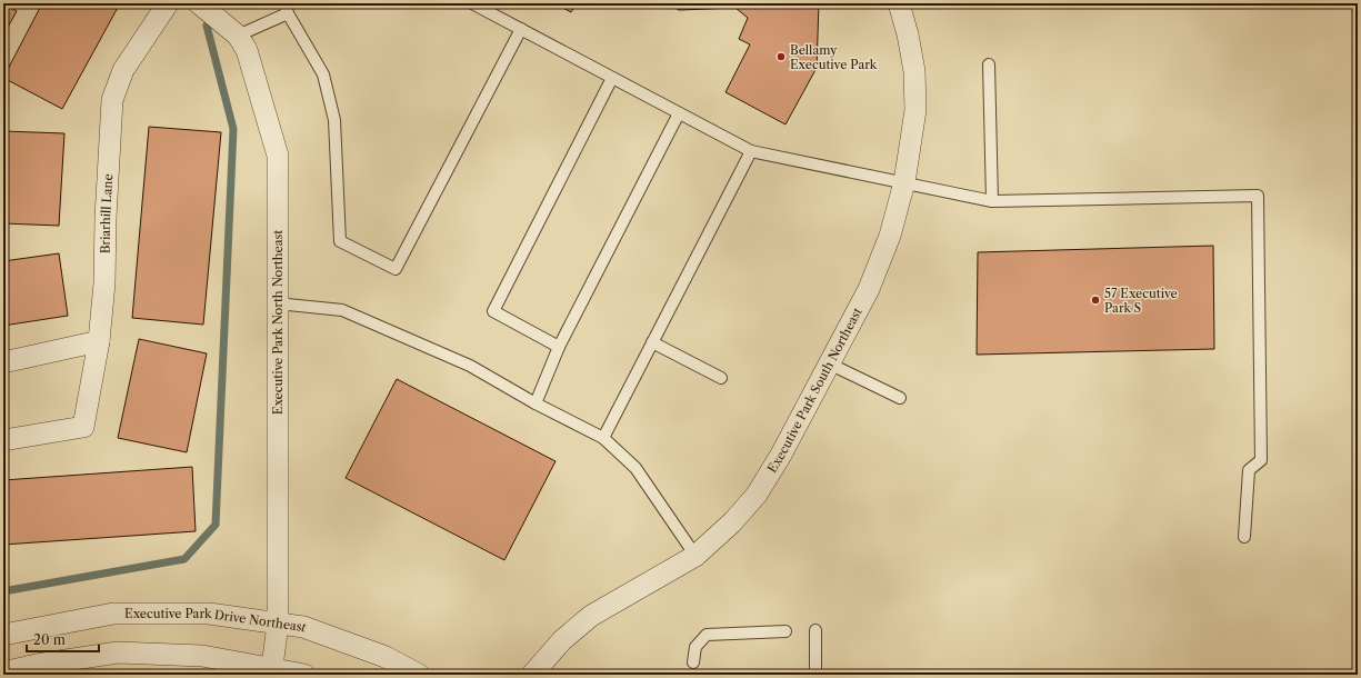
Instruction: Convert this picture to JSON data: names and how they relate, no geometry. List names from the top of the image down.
{
  "streets": {
    "street": [
      "Briarhill Lane",
      "Executive Park North Northeast",
      "Executive Park South Northeast",
      "Executive Park Drive Northeast"
    ]
  },
  "crossings": [
    ["Executive Park North Northeast", "Executive Park Drive Northeast"]
  ],
  "places": ["Bellamy Executive Park", "57 Executive Park S"],
  "scale_bar": "20 m"
}
